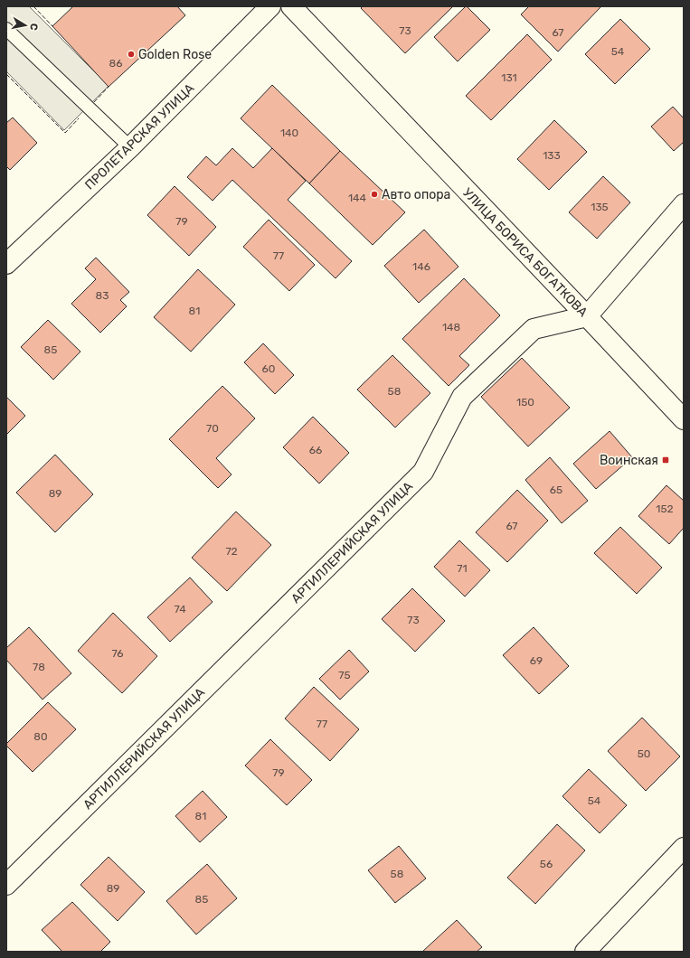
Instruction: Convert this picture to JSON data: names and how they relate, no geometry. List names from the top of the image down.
{
  "streets": {
    "street": ["ПРОЛЕТАРСКАЯ УЛИЦА", "УЛИЦА БОРИСА БОГАТКОВА", "АРТИЛЛЕРИЙСКАЯ УЛИЦА"]
  },
  "crossings": [
    ["УЛИЦА БОРИСА БОГАТКОВА", "АРТИЛЛЕРИЙСКАЯ УЛИЦА"]
  ],
  "places": {
    "other": ["Golden Rose", "Авто опора"],
    "transit": ["Воинская"]
  },
  "house_numbers": [
    "73",
    "67",
    "54",
    "86",
    "131",
    "140",
    "133",
    "144",
    "135",
    "79",
    "77",
    "146",
    "83",
    "81",
    "148",
    "85",
    "60",
    "58",
    "150",
    "70",
    "66",
    "65",
    "89",
    "152",
    "67",
    "72",
    "71",
    "74",
    "73",
    "76",
    "69",
    "78",
    "75",
    "77",
    "80",
    "50",
    "79",
    "54",
    "81",
    "56",
    "58",
    "89",
    "85"
  ],
  "north": "right"
}
